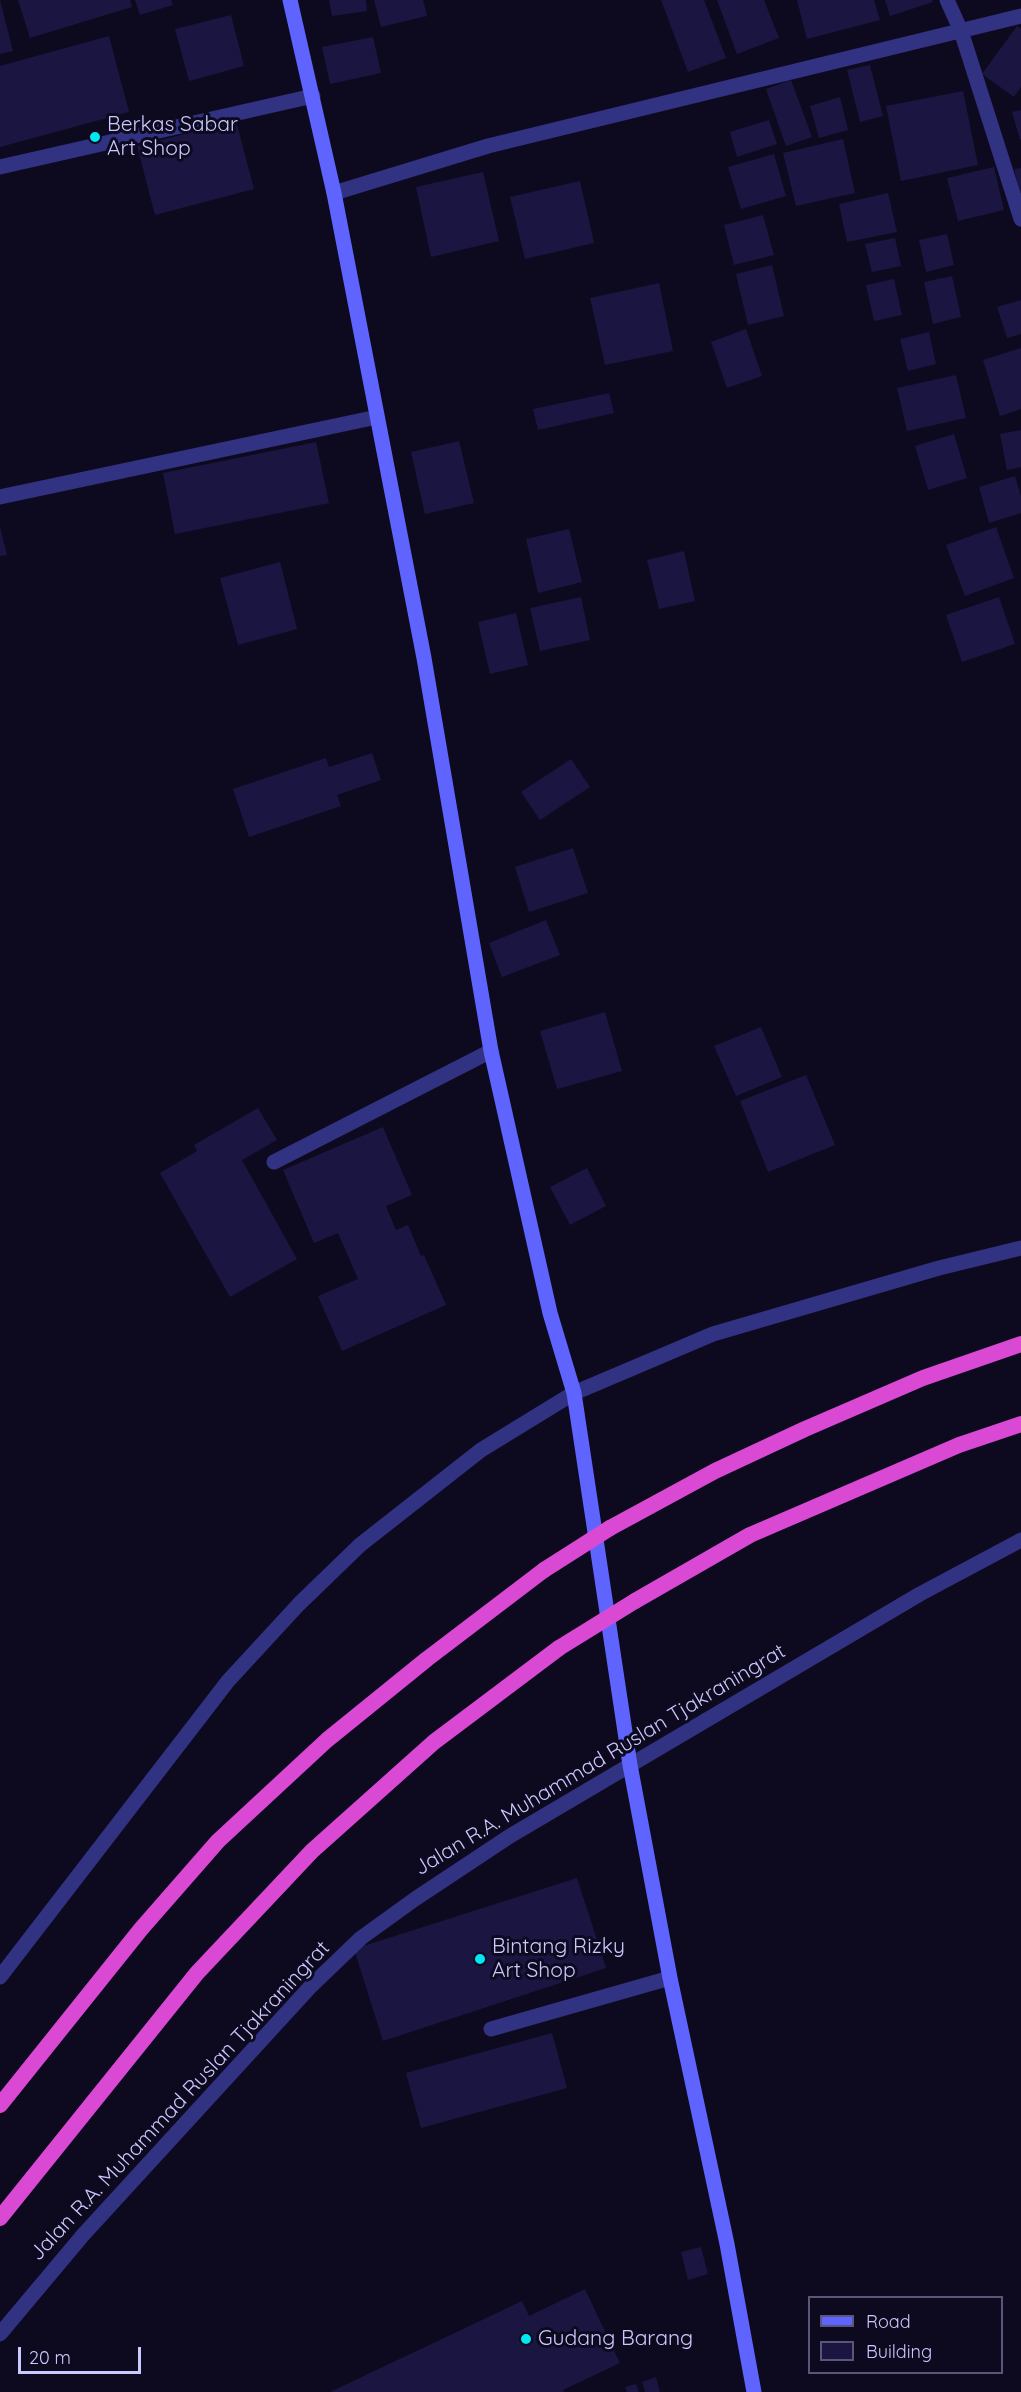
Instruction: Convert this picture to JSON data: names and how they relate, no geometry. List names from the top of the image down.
{
  "streets": {
    "street": ["Jalan R.A. Muhammad Ruslan Tjakraningrat"]
  },
  "places": ["Berkas Sabar Art Shop", "Bintang Rizky Art Shop", "Gudang Barang"],
  "legend": ["Road", "Building"],
  "scale_bar": "20 m"
}
